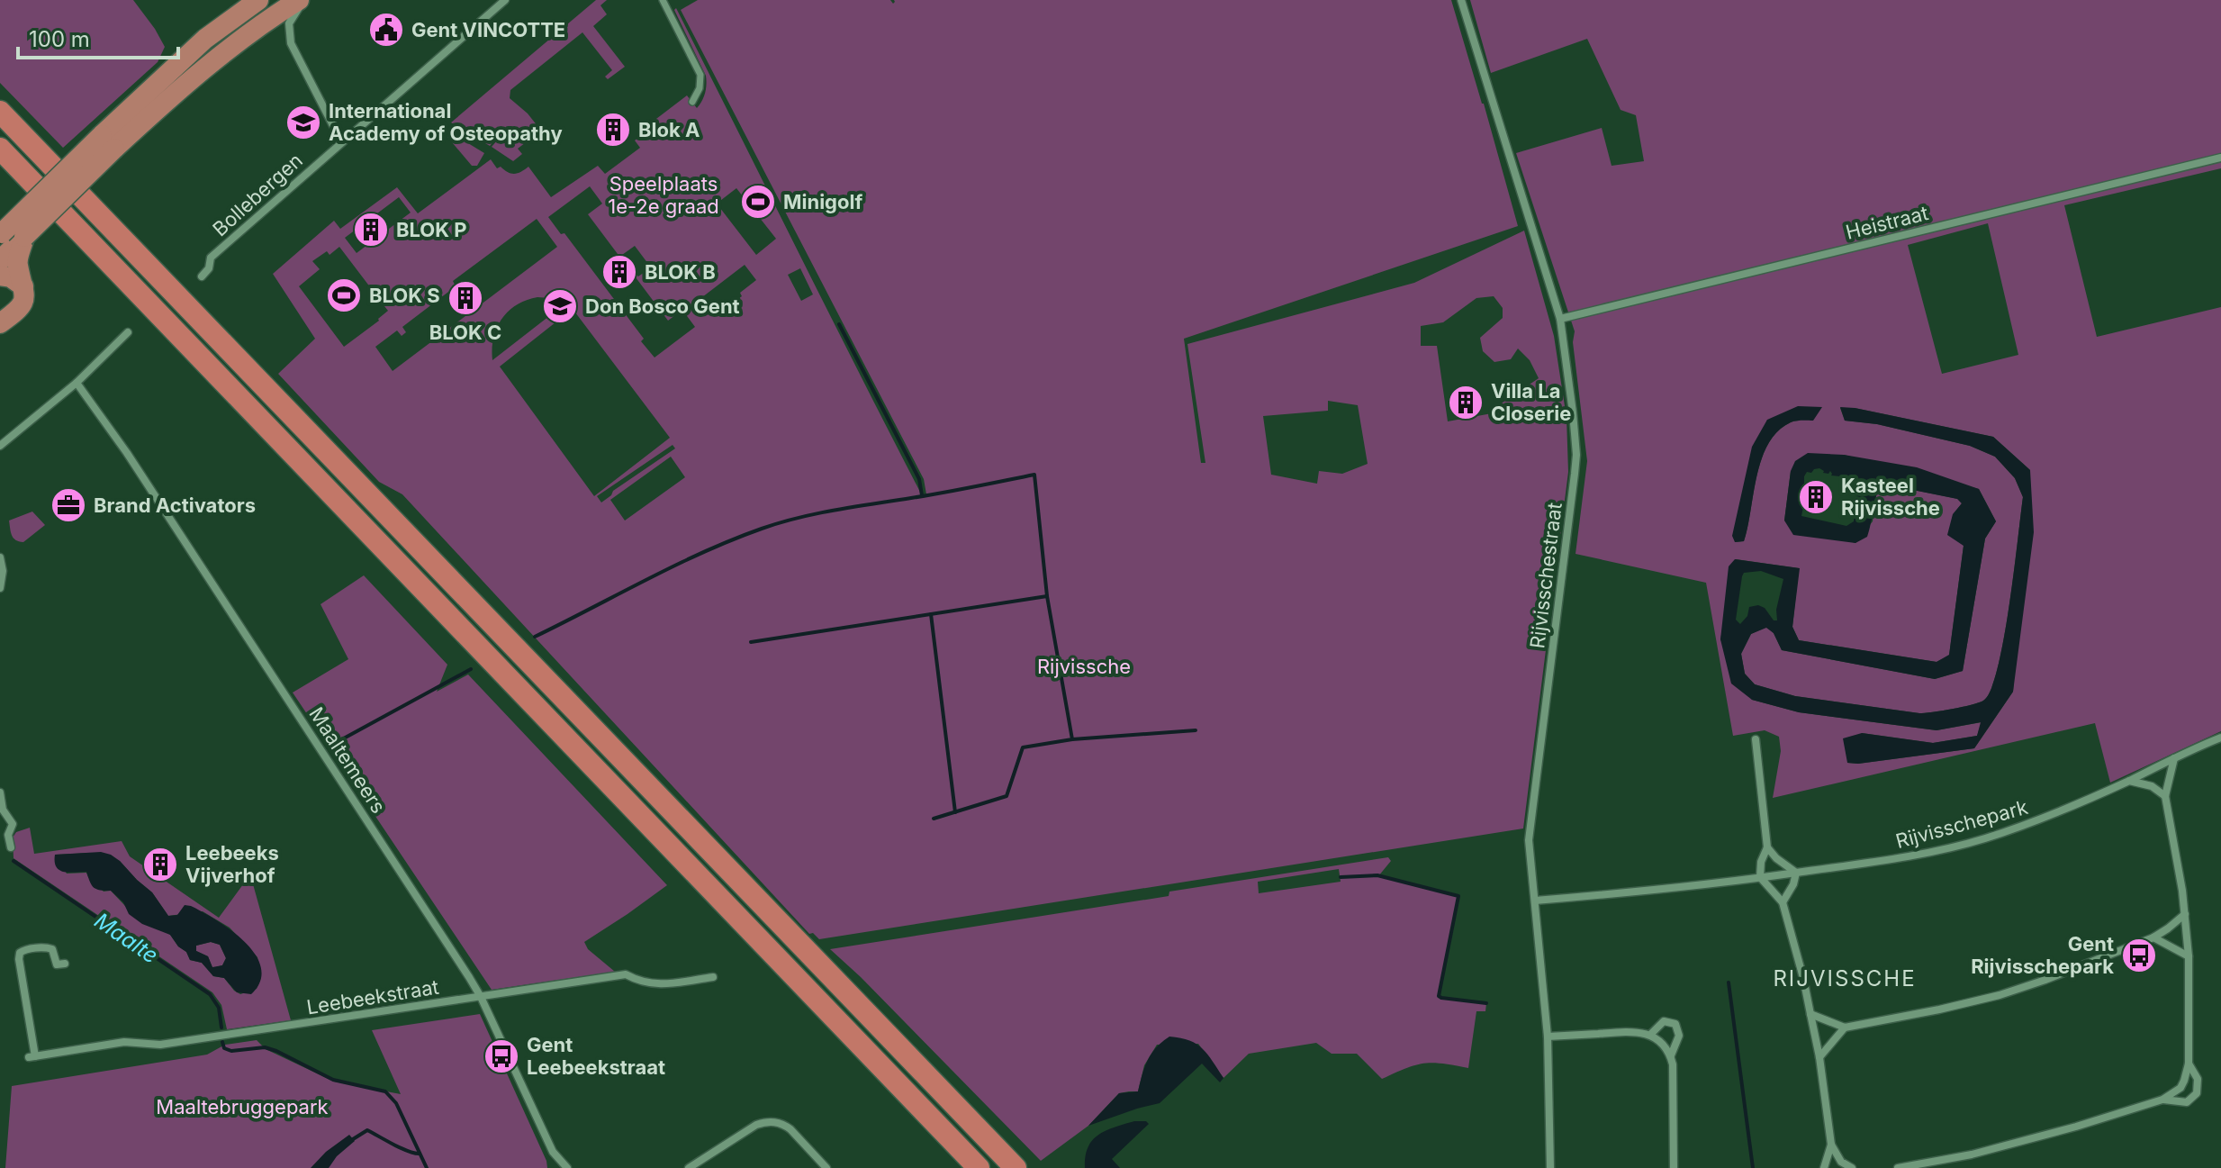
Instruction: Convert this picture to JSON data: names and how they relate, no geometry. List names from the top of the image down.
{
  "streets": {
    "street": [
      "Bollebergen",
      "Heistraat",
      "Rijvisschestraat",
      "Maaltemeers",
      "Rijvisschepark",
      "Leebeekstraat"
    ]
  },
  "crossings": [
    ["Heistraat", "Rijvisschestraat"],
    ["Rijvisschestraat", "Rijvisschepark"],
    ["Maaltemeers", "Leebeekstraat"]
  ],
  "districts": ["RIJVISSCHE"],
  "water": ["Maalte"],
  "parks": ["Speelplaats 1e-2e graad", "Rijvissche", "Maaltebruggepark"],
  "places": {
    "public building": ["Gent VINCOTTE"],
    "school or university": ["International Academy of Osteopathy", "Don Bosco Gent"],
    "building": [
      "Blok A",
      "BLOK P",
      "BLOK B",
      "BLOK C",
      "Villa La Closerie",
      "Kasteel Rijvissche",
      "Leebeeks Vijverhof"
    ],
    "sports": ["Minigolf", "BLOK S"],
    "office": ["Brand Activators"],
    "bus stop": ["Gent Rijvisschepark", "Gent Leebeekstraat"]
  },
  "scale_bar": "100 m"
}
